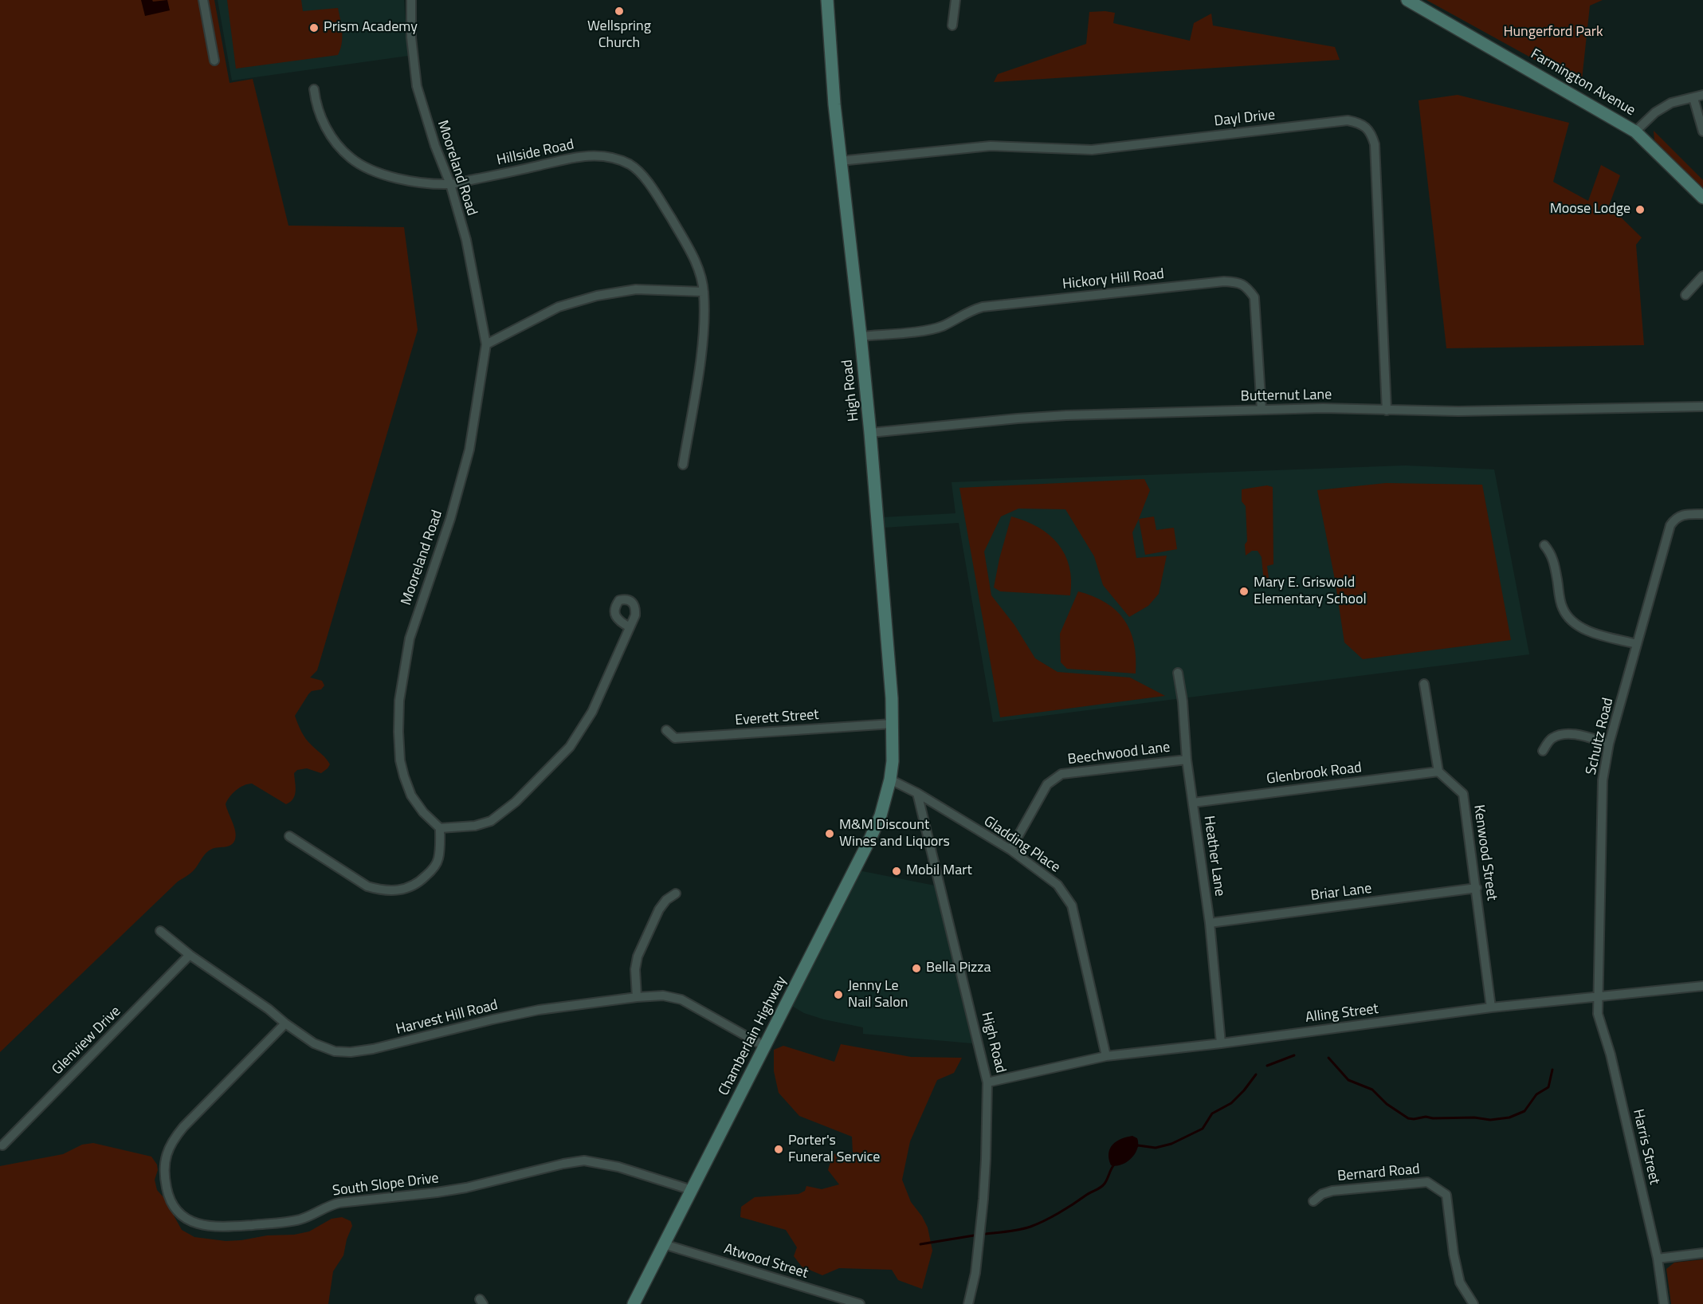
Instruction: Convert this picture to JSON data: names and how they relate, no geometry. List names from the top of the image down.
{
  "streets": {
    "main road": ["Farmington Avenue", "High Road", "Chamberlain Highway"],
    "street": [
      "Dayl Drive",
      "Hillside Road",
      "Mooreland Road",
      "Hickory Hill Road",
      "Butternut Lane",
      "Everett Street",
      "Schultz Road",
      "Beechwood Lane",
      "Glenbrook Road",
      "Gladding Place",
      "Kenwood Street",
      "Heather Lane",
      "Briar Lane",
      "Alling Street",
      "Harvest Hill Road",
      "Glenview Drive",
      "Harris Street",
      "Bernard Road",
      "South Slope Drive",
      "Atwood Street"
    ]
  },
  "crossings": [
    ["Dayl Drive", "High Road"],
    ["Dayl Drive", "Butternut Lane"],
    ["Hillside Road", "Mooreland Road"],
    ["Hickory Hill Road", "High Road"],
    ["Hickory Hill Road", "Butternut Lane"],
    ["High Road", "Butternut Lane"],
    ["High Road", "Everett Street"],
    ["High Road", "Gladding Place"],
    ["High Road", "Alling Street"],
    ["High Road", "Chamberlain Highway"],
    ["Schultz Road", "Alling Street"],
    ["Schultz Road", "Harris Street"],
    ["Beechwood Lane", "Gladding Place"],
    ["Beechwood Lane", "Heather Lane"],
    ["Glenbrook Road", "Kenwood Street"],
    ["Glenbrook Road", "Heather Lane"],
    ["Gladding Place", "Alling Street"],
    ["Gladding Place", "Chamberlain Highway"],
    ["Kenwood Street", "Briar Lane"],
    ["Kenwood Street", "Alling Street"],
    ["Heather Lane", "Briar Lane"],
    ["Heather Lane", "Alling Street"],
    ["Alling Street", "Harris Street"],
    ["Harvest Hill Road", "Chamberlain Highway"],
    ["Harvest Hill Road", "Glenview Drive"],
    ["Harvest Hill Road", "South Slope Drive"],
    ["Chamberlain Highway", "South Slope Drive"],
    ["Chamberlain Highway", "Atwood Street"]
  ],
  "parks": ["Hungerford Park"],
  "places": [
    "Wellspring Church",
    "Prism Academy",
    "Moose Lodge",
    "Mary E. Griswold Elementary School",
    "M&M Discount Wines and Liquors",
    "Mobil Mart",
    "Bella Pizza",
    "Jenny Le Nail Salon",
    "Porter's Funeral Service"
  ]
}
